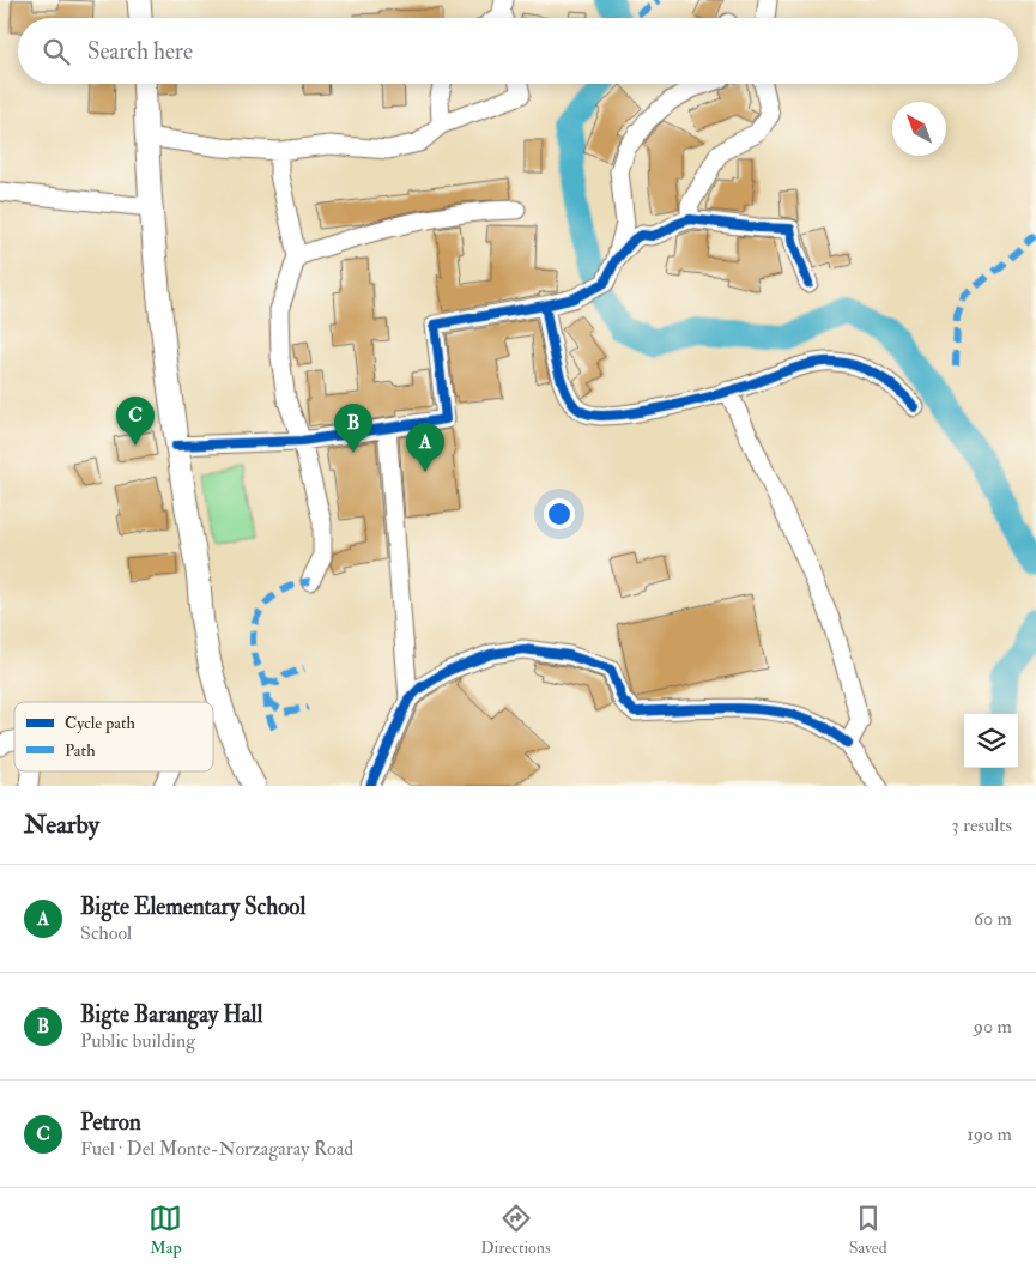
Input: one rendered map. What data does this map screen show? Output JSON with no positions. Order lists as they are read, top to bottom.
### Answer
{
  "legend": ["Cycle path", "Path"],
  "north": "top left",
  "page": {
    "search": "Search here",
    "pins": ["C", "B", "A"],
    "heading": ["Nearby", "3 results"],
    "list": [
      {
        "mark": "A",
        "name": "Bigte Elementary School",
        "note": "School",
        "value": "60 m"
      },
      {
        "mark": "B",
        "name": "Bigte Barangay Hall",
        "note": "Public building",
        "value": "90 m"
      },
      {
        "mark": "C",
        "name": "Petron",
        "note": "Fuel · Del Monte-Norzagaray Road",
        "value": "190 m"
      }
    ],
    "nav": ["Map", "Directions", "Saved"]
  }
}
